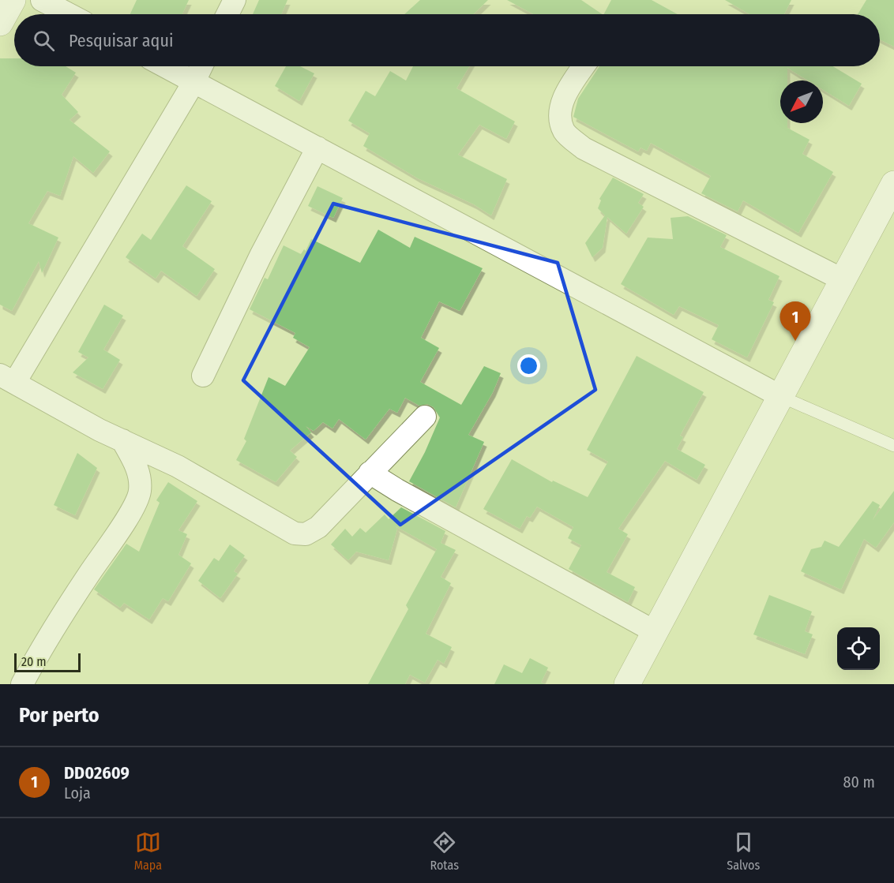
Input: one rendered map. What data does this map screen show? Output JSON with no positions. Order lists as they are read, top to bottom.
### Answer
{
  "scale_bar": "20 m",
  "north": "bottom left",
  "page": {
    "search": "Pesquisar aqui",
    "pins": "1",
    "scale": "20 m",
    "heading": "Por perto",
    "list": [
      {
        "mark": "1",
        "name": "DD02609",
        "note": "Loja",
        "value": "80 m"
      }
    ],
    "nav": ["Mapa", "Rotas", "Salvos"]
  }
}
